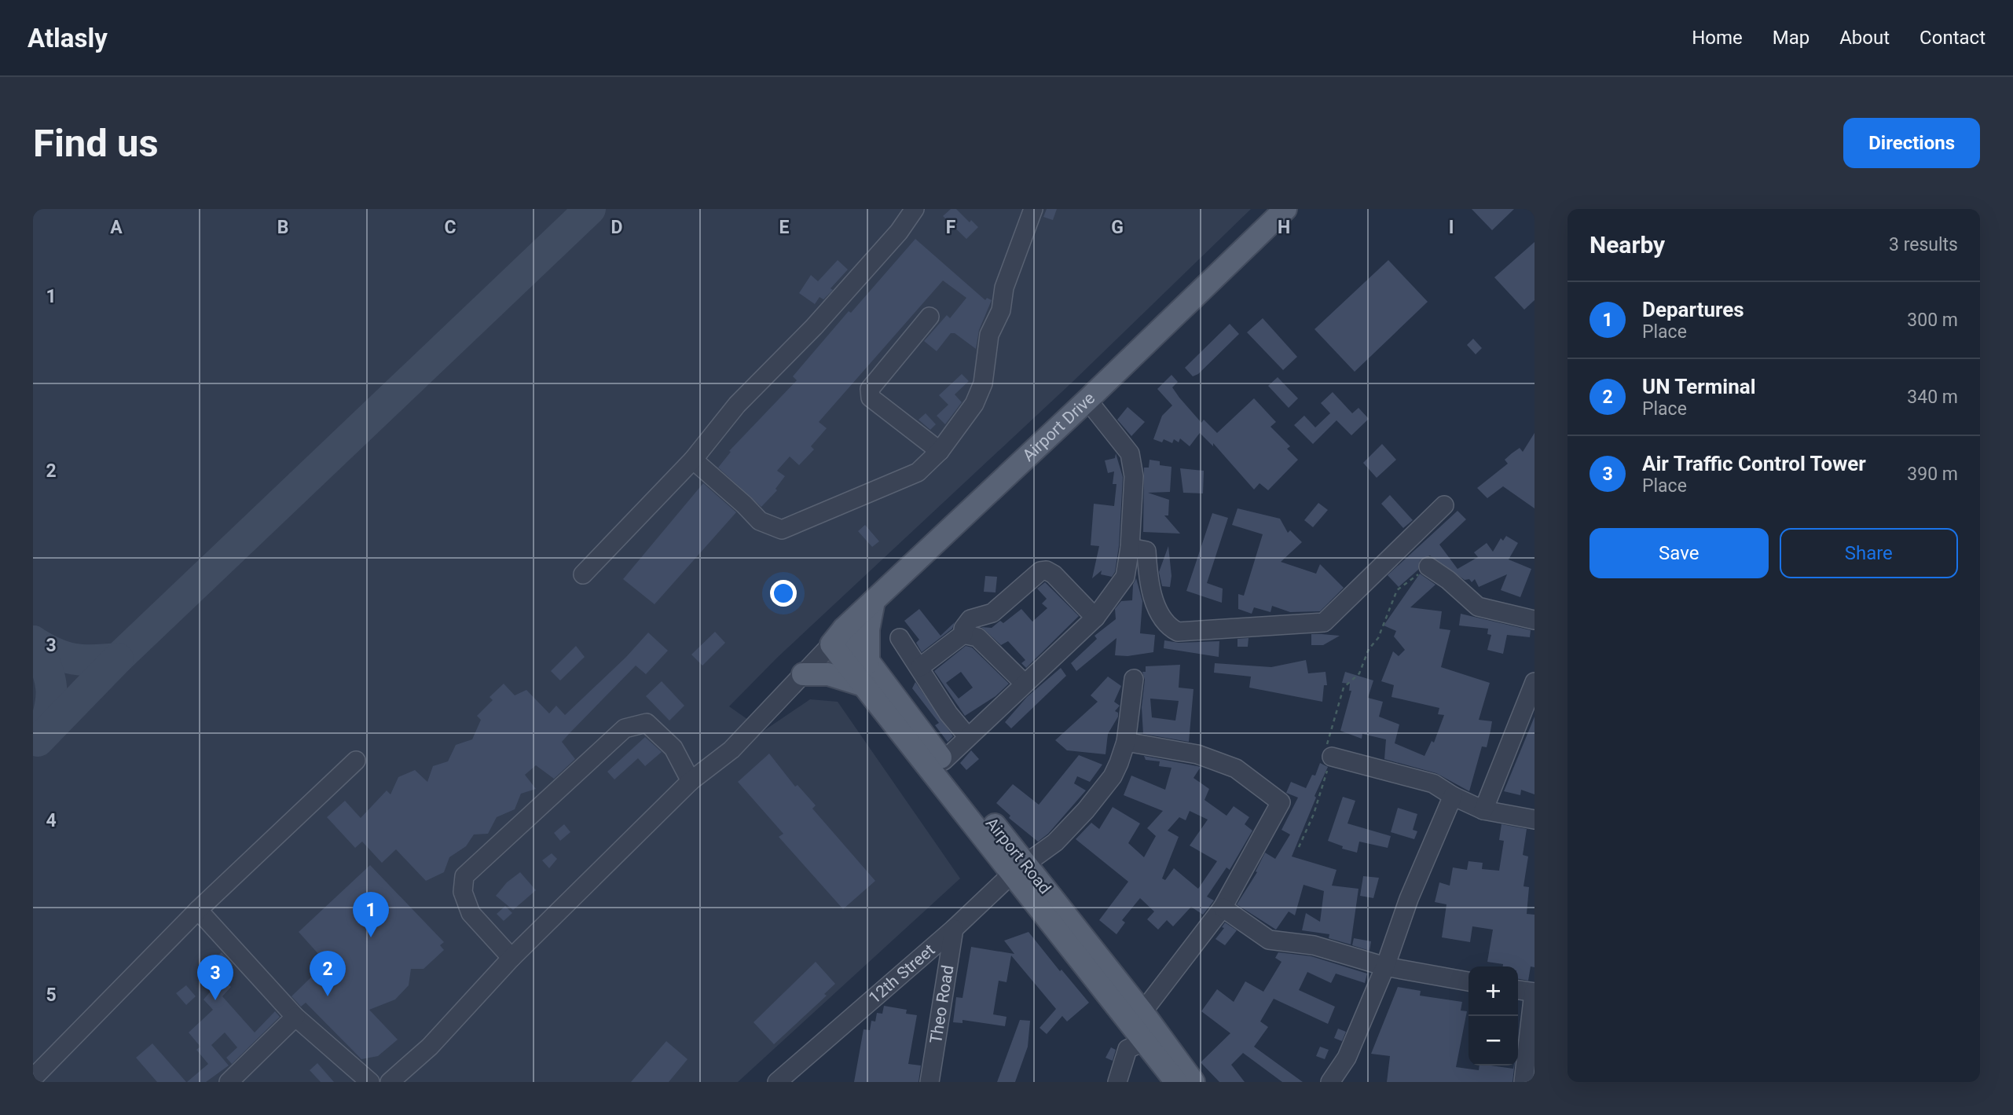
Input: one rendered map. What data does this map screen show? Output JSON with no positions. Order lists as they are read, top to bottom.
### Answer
{
  "streets": {
    "main road": ["Airport Drive", "Airport Road"],
    "street": ["12th Street", "Theo Road"]
  },
  "crossings": [
    ["Airport Drive", "Airport Road"],
    ["Airport Road", "12th Street"],
    ["12th Street", "Theo Road"]
  ],
  "page": {
    "header": "Atlasly",
    "nav": [
      "Home",
      "Map",
      "About",
      "Contact"
    ],
    "buttons": [
      "Directions",
      ["Save", "Share"]
    ],
    "title": "Find us",
    "heading": ["Nearby", "3 results"],
    "list": [
      {
        "mark": "1",
        "name": "Departures",
        "note": "Place",
        "value": "300 m"
      },
      {
        "mark": "2",
        "name": "UN Terminal",
        "note": "Place",
        "value": "340 m"
      },
      {
        "mark": "3",
        "name": "Air Traffic Control Tower",
        "note": "Place",
        "value": "390 m"
      }
    ],
    "pins": ["1", "2", "3"],
    "map_buttons": ["+", "−"]
  },
  "grid": {
    "columns": [
      "A",
      "B",
      "C",
      "D",
      "E",
      "F",
      "G",
      "H",
      "I"
    ],
    "rows": [
      "1",
      "2",
      "3",
      "4",
      "5"
    ]
  }
}
